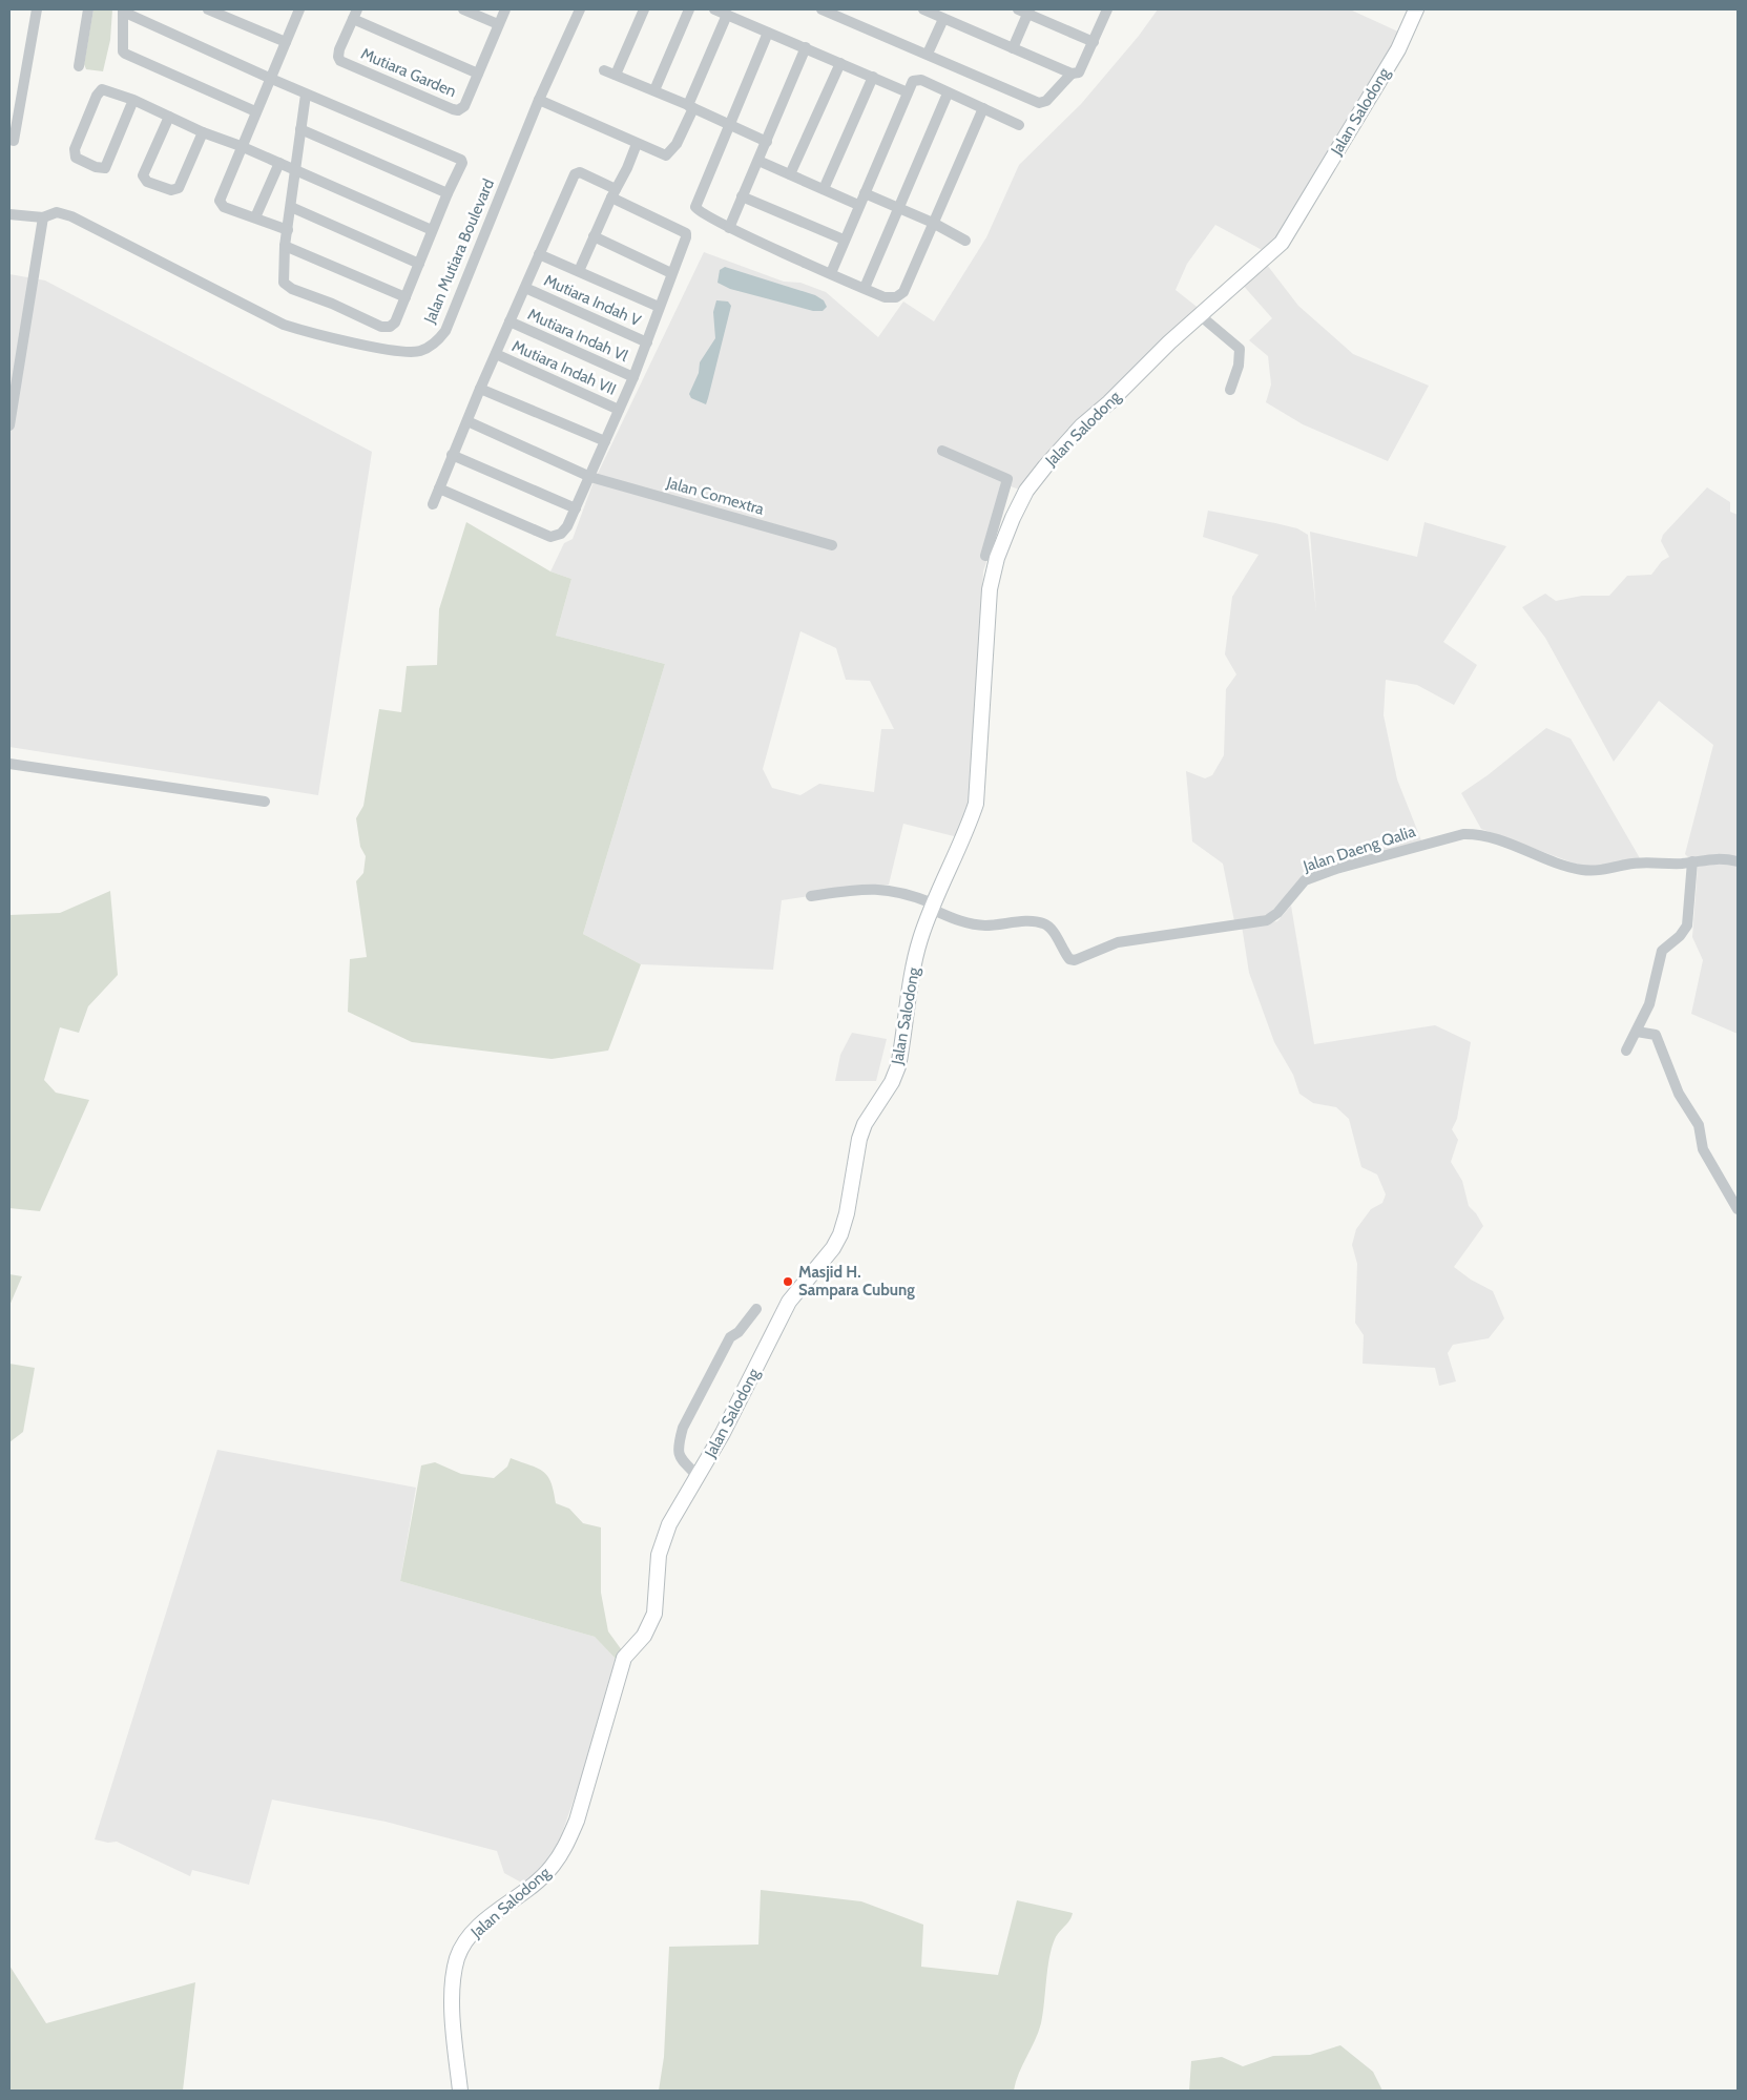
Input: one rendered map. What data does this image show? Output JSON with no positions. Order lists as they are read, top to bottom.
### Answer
{
  "streets": {
    "street": [
      "Mutiara Garden",
      "Jalan Salodong",
      "Jalan Mutiara Boulevard",
      "Mutiara Indah V",
      "Mutiara Indah Vl",
      "Mutiara Indah VII",
      "Jalan Comextra",
      "Jalan Daeng Qalia"
    ]
  },
  "crossings": [
    ["Jalan Salodong", "Jalan Daeng Qalia"]
  ],
  "places": ["Masjid H. Sampara Cubung"]
}
